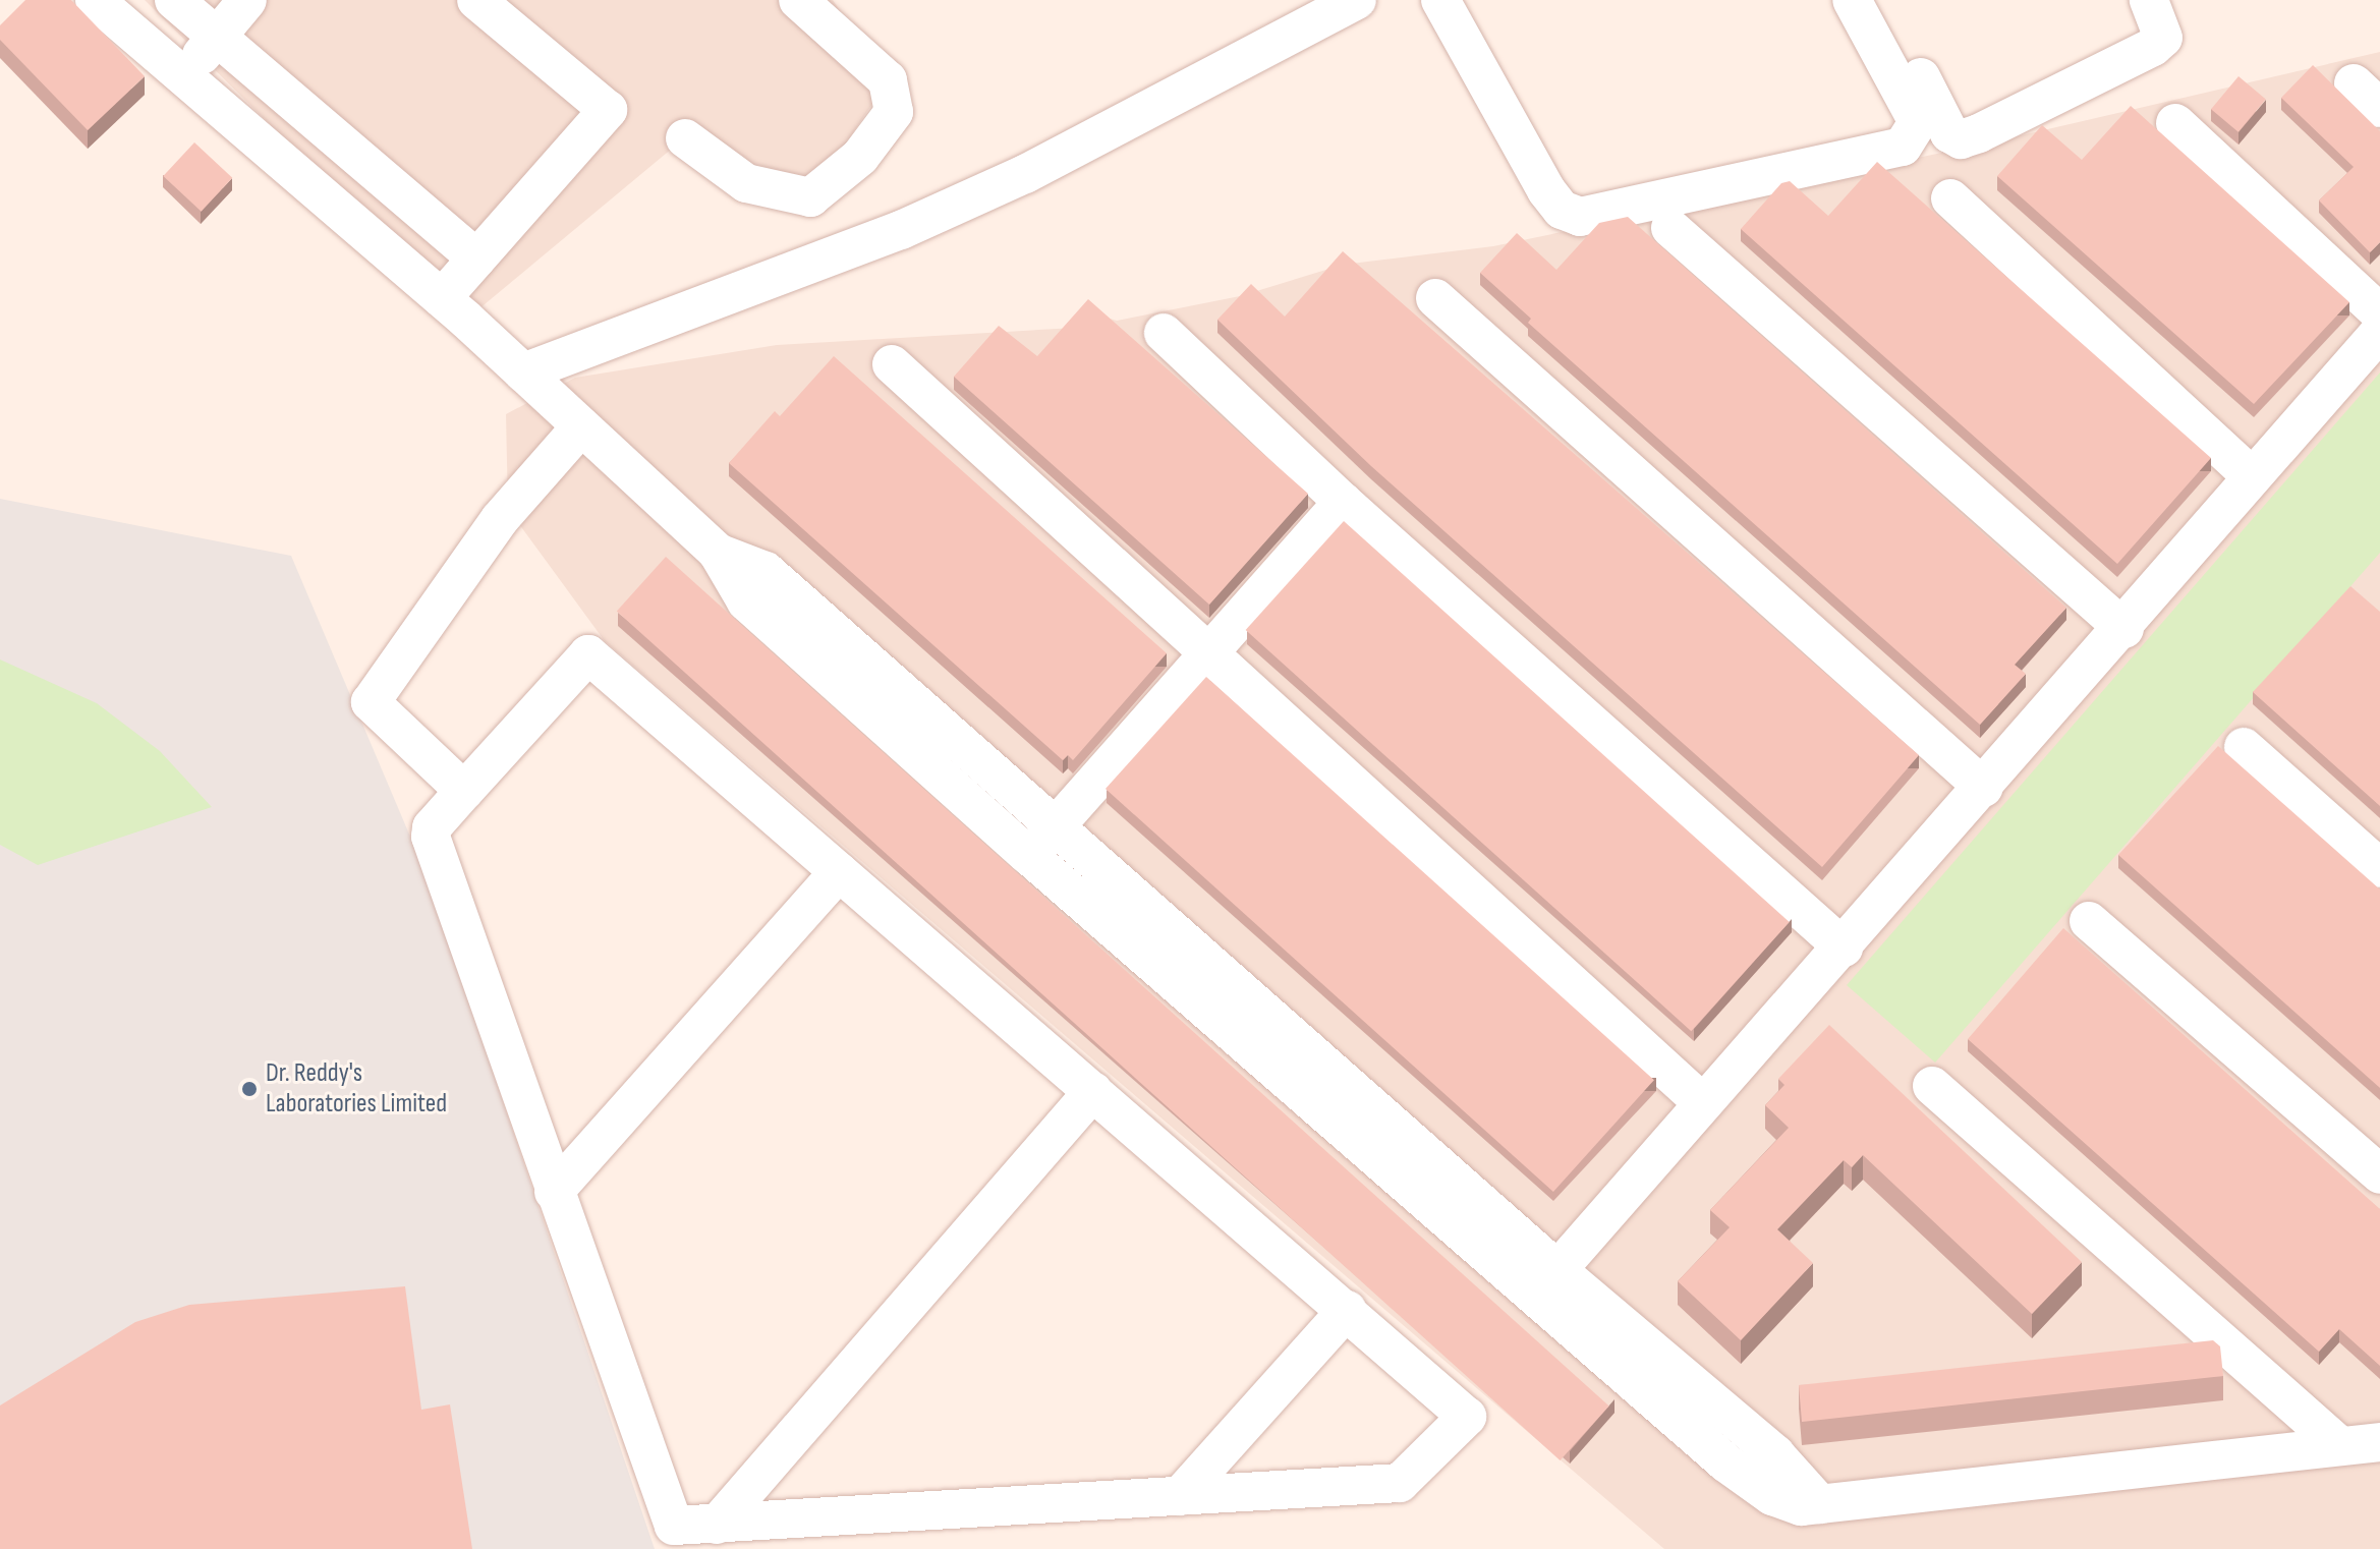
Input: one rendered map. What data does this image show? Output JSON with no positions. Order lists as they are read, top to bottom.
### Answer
{
  "places": ["Dr. Reddy's Laboratories Limited"]
}
